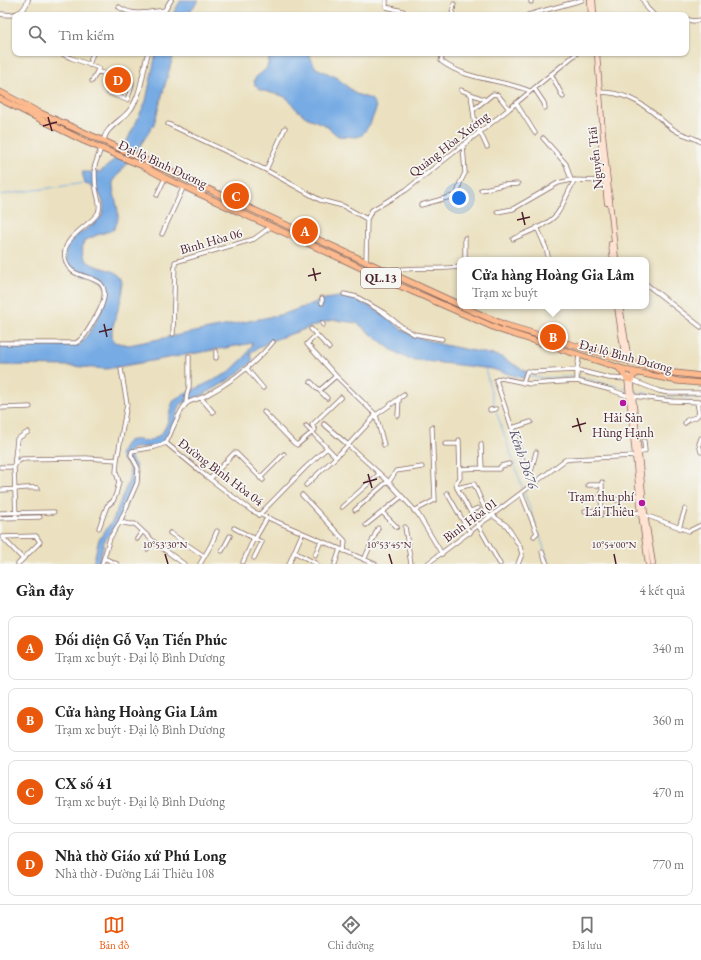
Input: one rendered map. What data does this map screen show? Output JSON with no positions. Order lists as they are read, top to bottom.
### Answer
{
  "streets": {
    "highway": ["Đại lộ Bình Dương", "QL.13"],
    "main road": ["Nguyễn Trãi"],
    "street": [
      "Quảng Hòa Xương",
      "Bình Hòa 06",
      "Đường Bình Hòa 04",
      "Bình Hòa 01"
    ]
  },
  "crossings": [
    ["Đại lộ Bình Dương", "Bình Hòa 06"]
  ],
  "water": ["Kênh D676"],
  "places": ["Hải Sản Hùng Hạnh", "Trạm thu phí Lái Thiêu"],
  "page": {
    "search": "Tìm kiếm",
    "pins": [
      "D",
      "C",
      "A",
      "B"
    ],
    "popup": ["Cửa hàng Hoàng Gia Lâm", "Trạm xe buýt"],
    "heading": ["Gần đây", "4 kết quả"],
    "list": [
      {
        "mark": "A",
        "name": "Đối diện Gỗ Vạn Tiến Phúc",
        "note": "Trạm xe buýt · Đại lộ Bình Dương",
        "value": "340 m"
      },
      {
        "mark": "B",
        "name": "Cửa hàng Hoàng Gia Lâm",
        "note": "Trạm xe buýt · Đại lộ Bình Dương",
        "value": "360 m"
      },
      {
        "mark": "C",
        "name": "CX số 41",
        "note": "Trạm xe buýt · Đại lộ Bình Dương",
        "value": "470 m"
      },
      {
        "mark": "D",
        "name": "Nhà thờ Giáo xứ Phú Long",
        "note": "Nhà thờ · Đường Lái Thiêu 108",
        "value": "770 m"
      }
    ],
    "nav": ["Bản đồ", "Chỉ đường", "Đã lưu"]
  },
  "coordinates": ["10°53'30\"N", "10°53'45\"N", "10°54'00\"N"]
}
